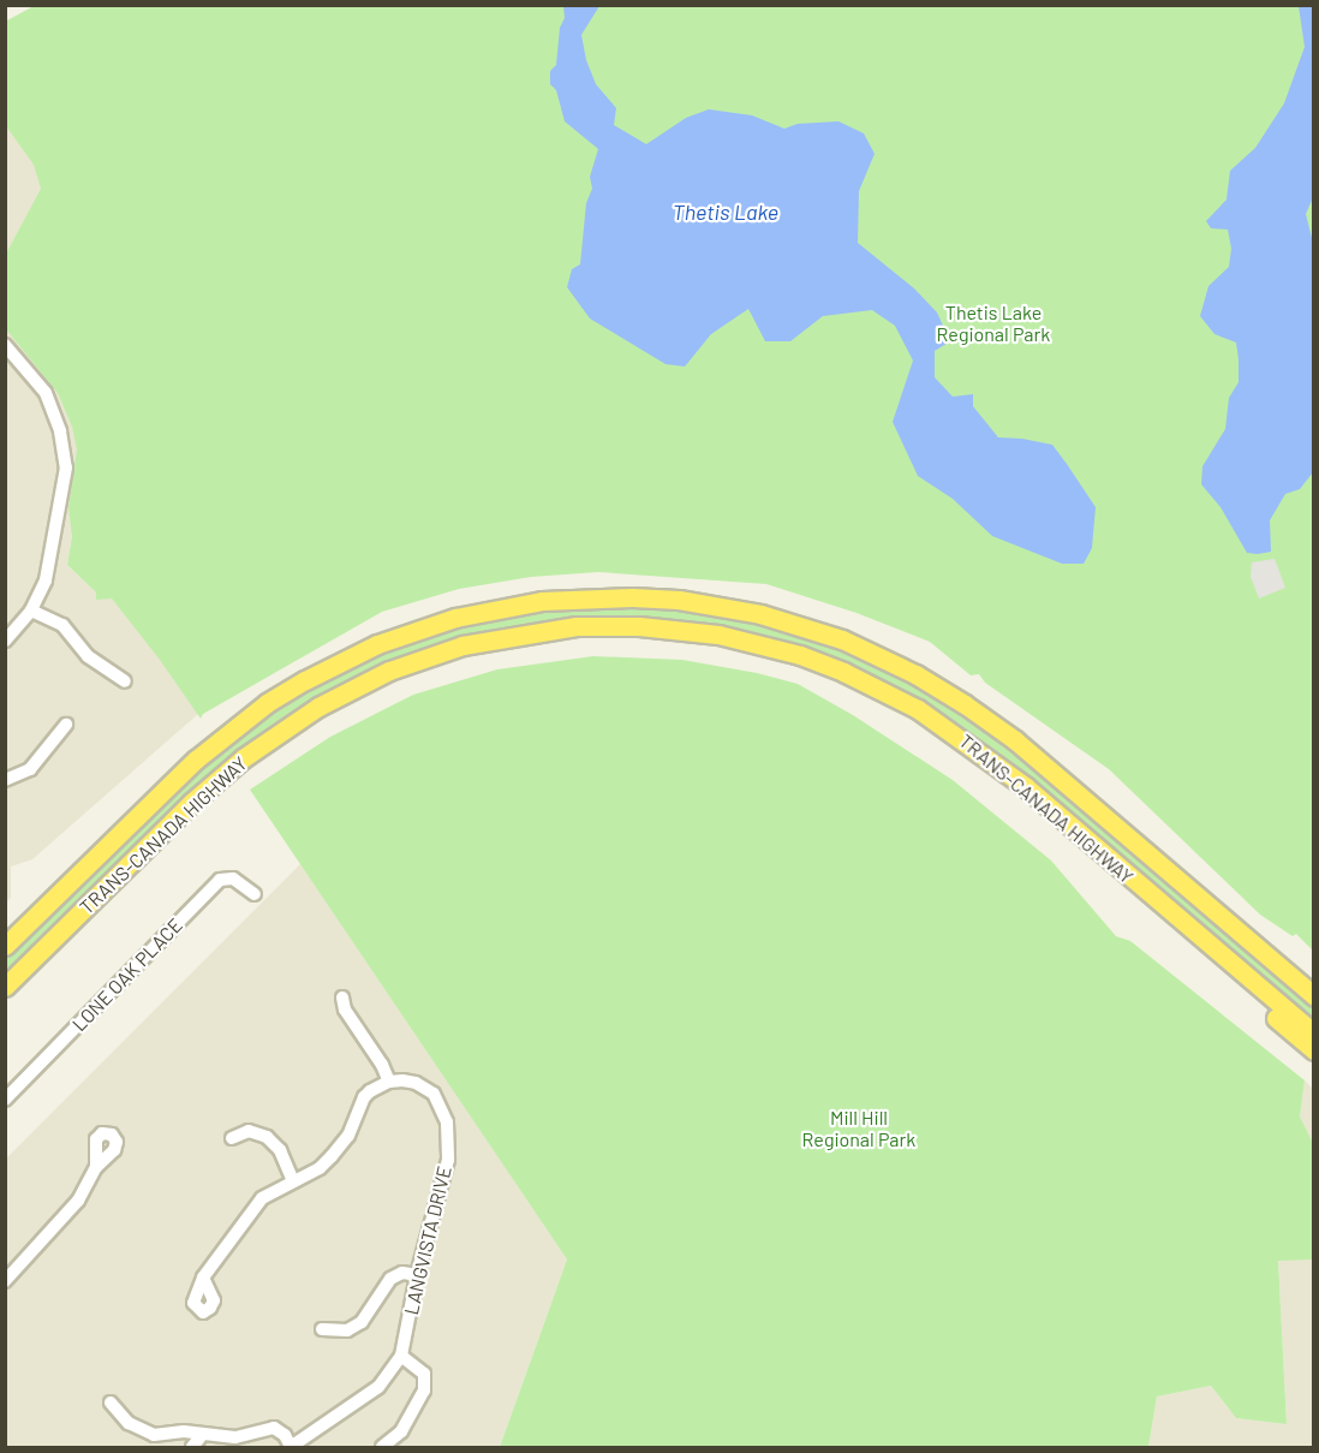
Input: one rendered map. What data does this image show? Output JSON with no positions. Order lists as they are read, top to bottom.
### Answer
{
  "streets": {
    "highway": ["TRANS-CANADA HIGHWAY"],
    "street": ["LONE OAK PLACE", "LANGVISTA DRIVE"]
  },
  "water": ["Thetis Lake"],
  "parks": ["Thetis Lake Regional Park", "Mill Hill Regional Park"]
}
